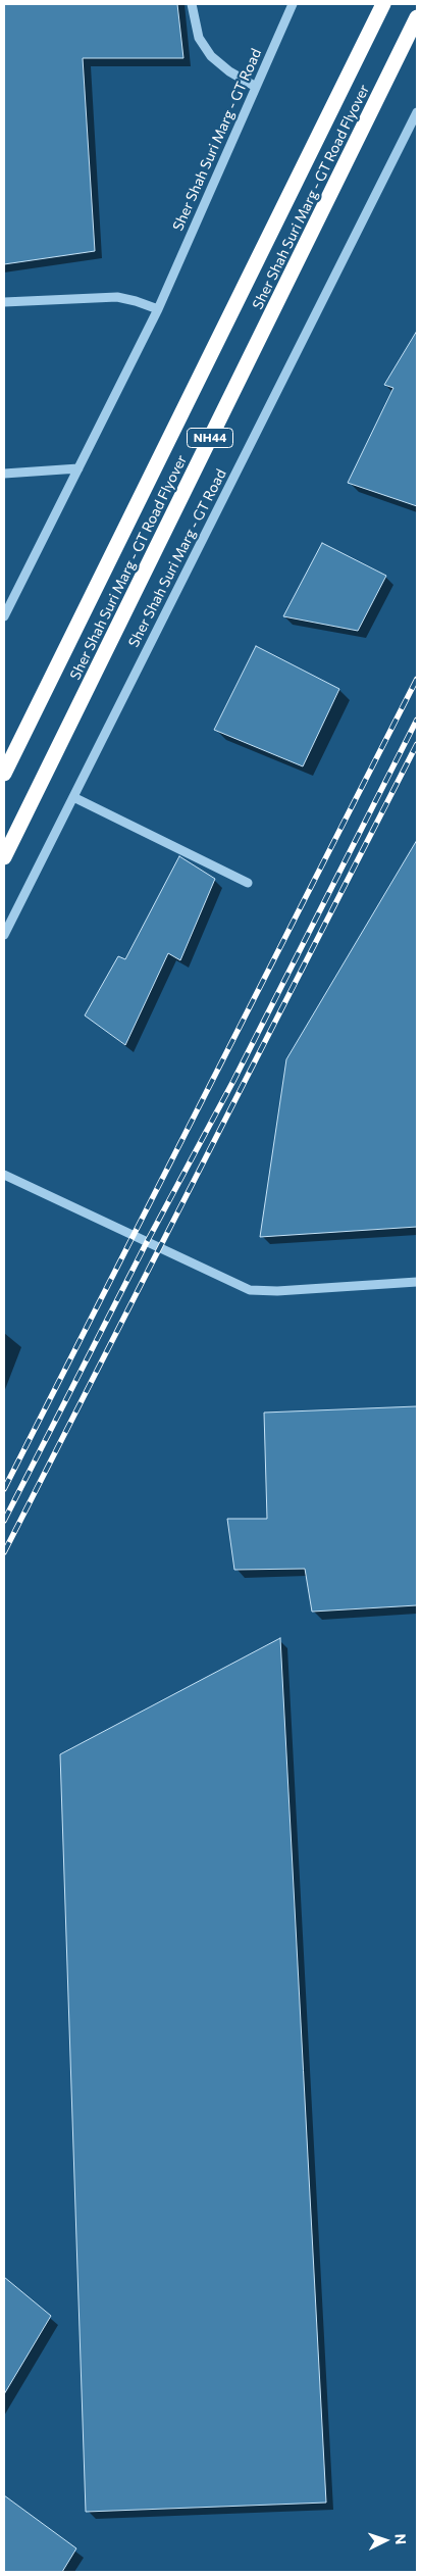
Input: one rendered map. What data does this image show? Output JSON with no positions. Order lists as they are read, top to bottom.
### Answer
{
  "streets": {
    "highway": ["Sher Shah Suri Marg - GT Road Flyover", "NH44"],
    "street": ["Sher Shah Suri Marg - GT Road"]
  },
  "north": "right"
}
